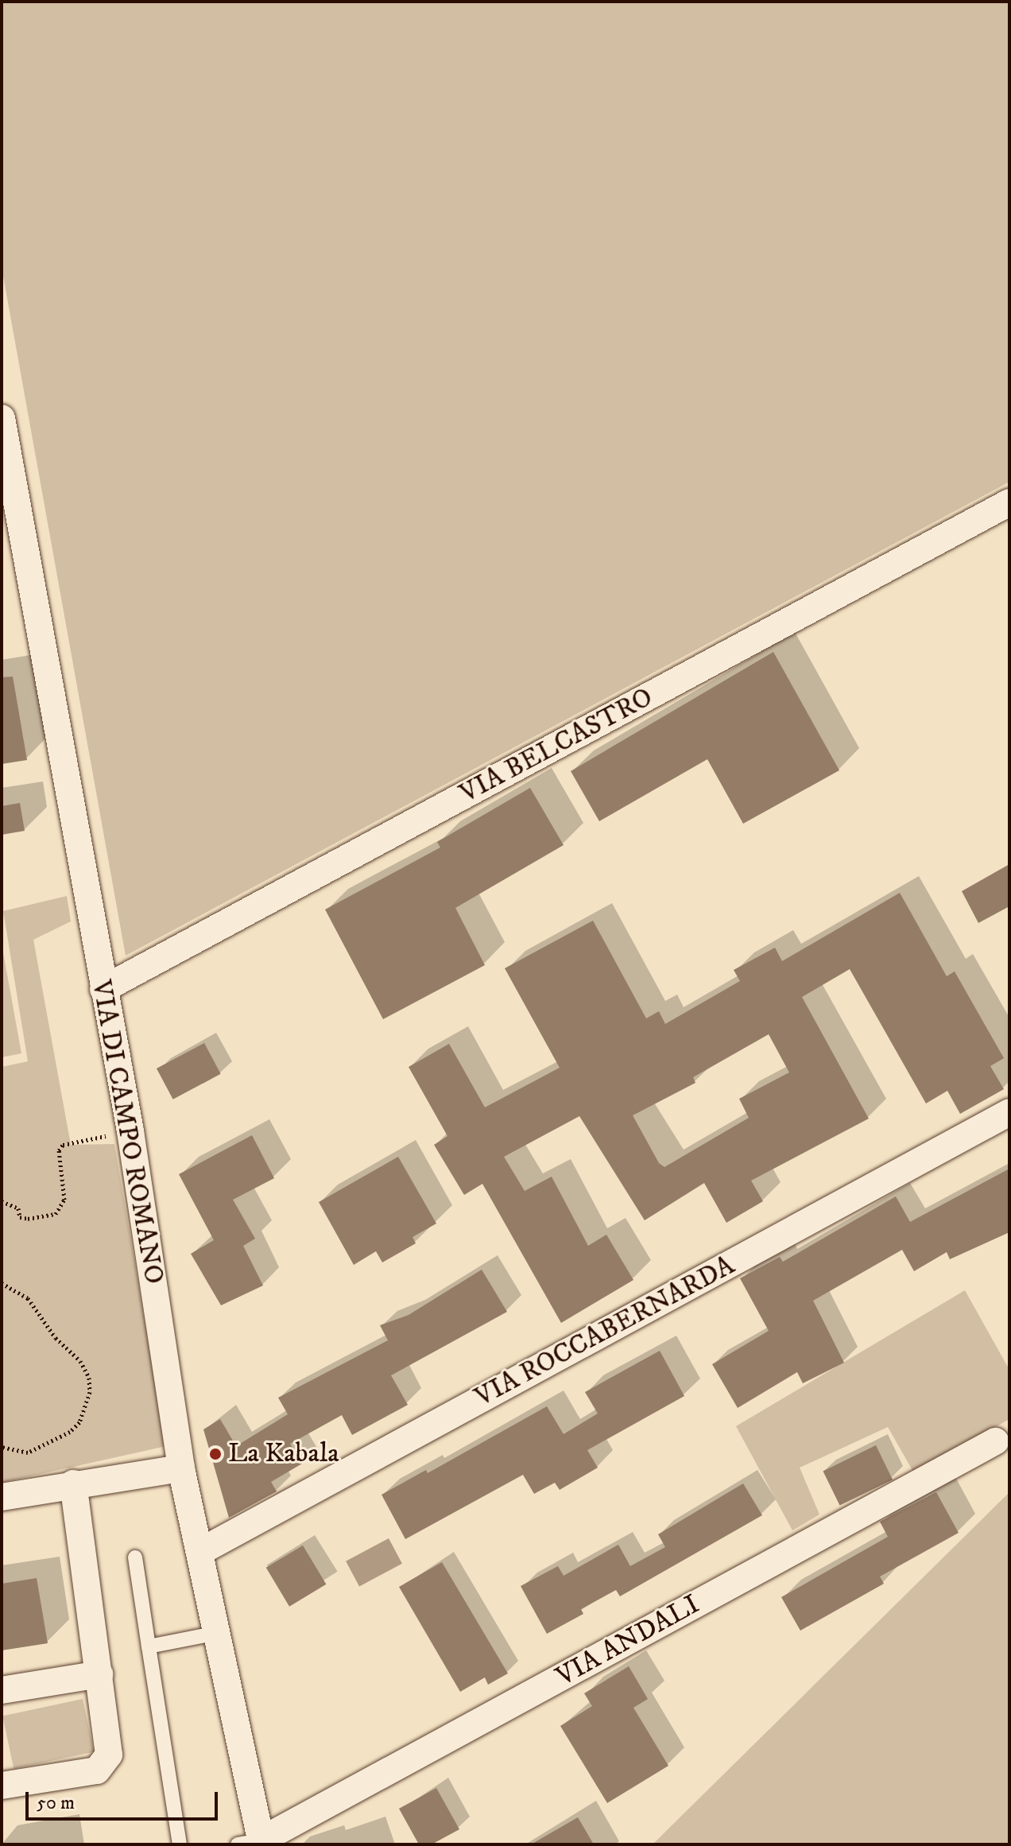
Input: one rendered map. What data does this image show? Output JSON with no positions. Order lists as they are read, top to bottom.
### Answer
{
  "streets": {
    "street": [
      "VIA BELCASTRO",
      "VIA DI CAMPO ROMANO",
      "VIA ROCCABERNARDA",
      "VIA ANDALI"
    ]
  },
  "crossings": [
    ["VIA BELCASTRO", "VIA DI CAMPO ROMANO"],
    ["VIA DI CAMPO ROMANO", "VIA ROCCABERNARDA"],
    ["VIA DI CAMPO ROMANO", "VIA ANDALI"]
  ],
  "places": ["La Kabala"],
  "scale_bar": "50 m"
}
